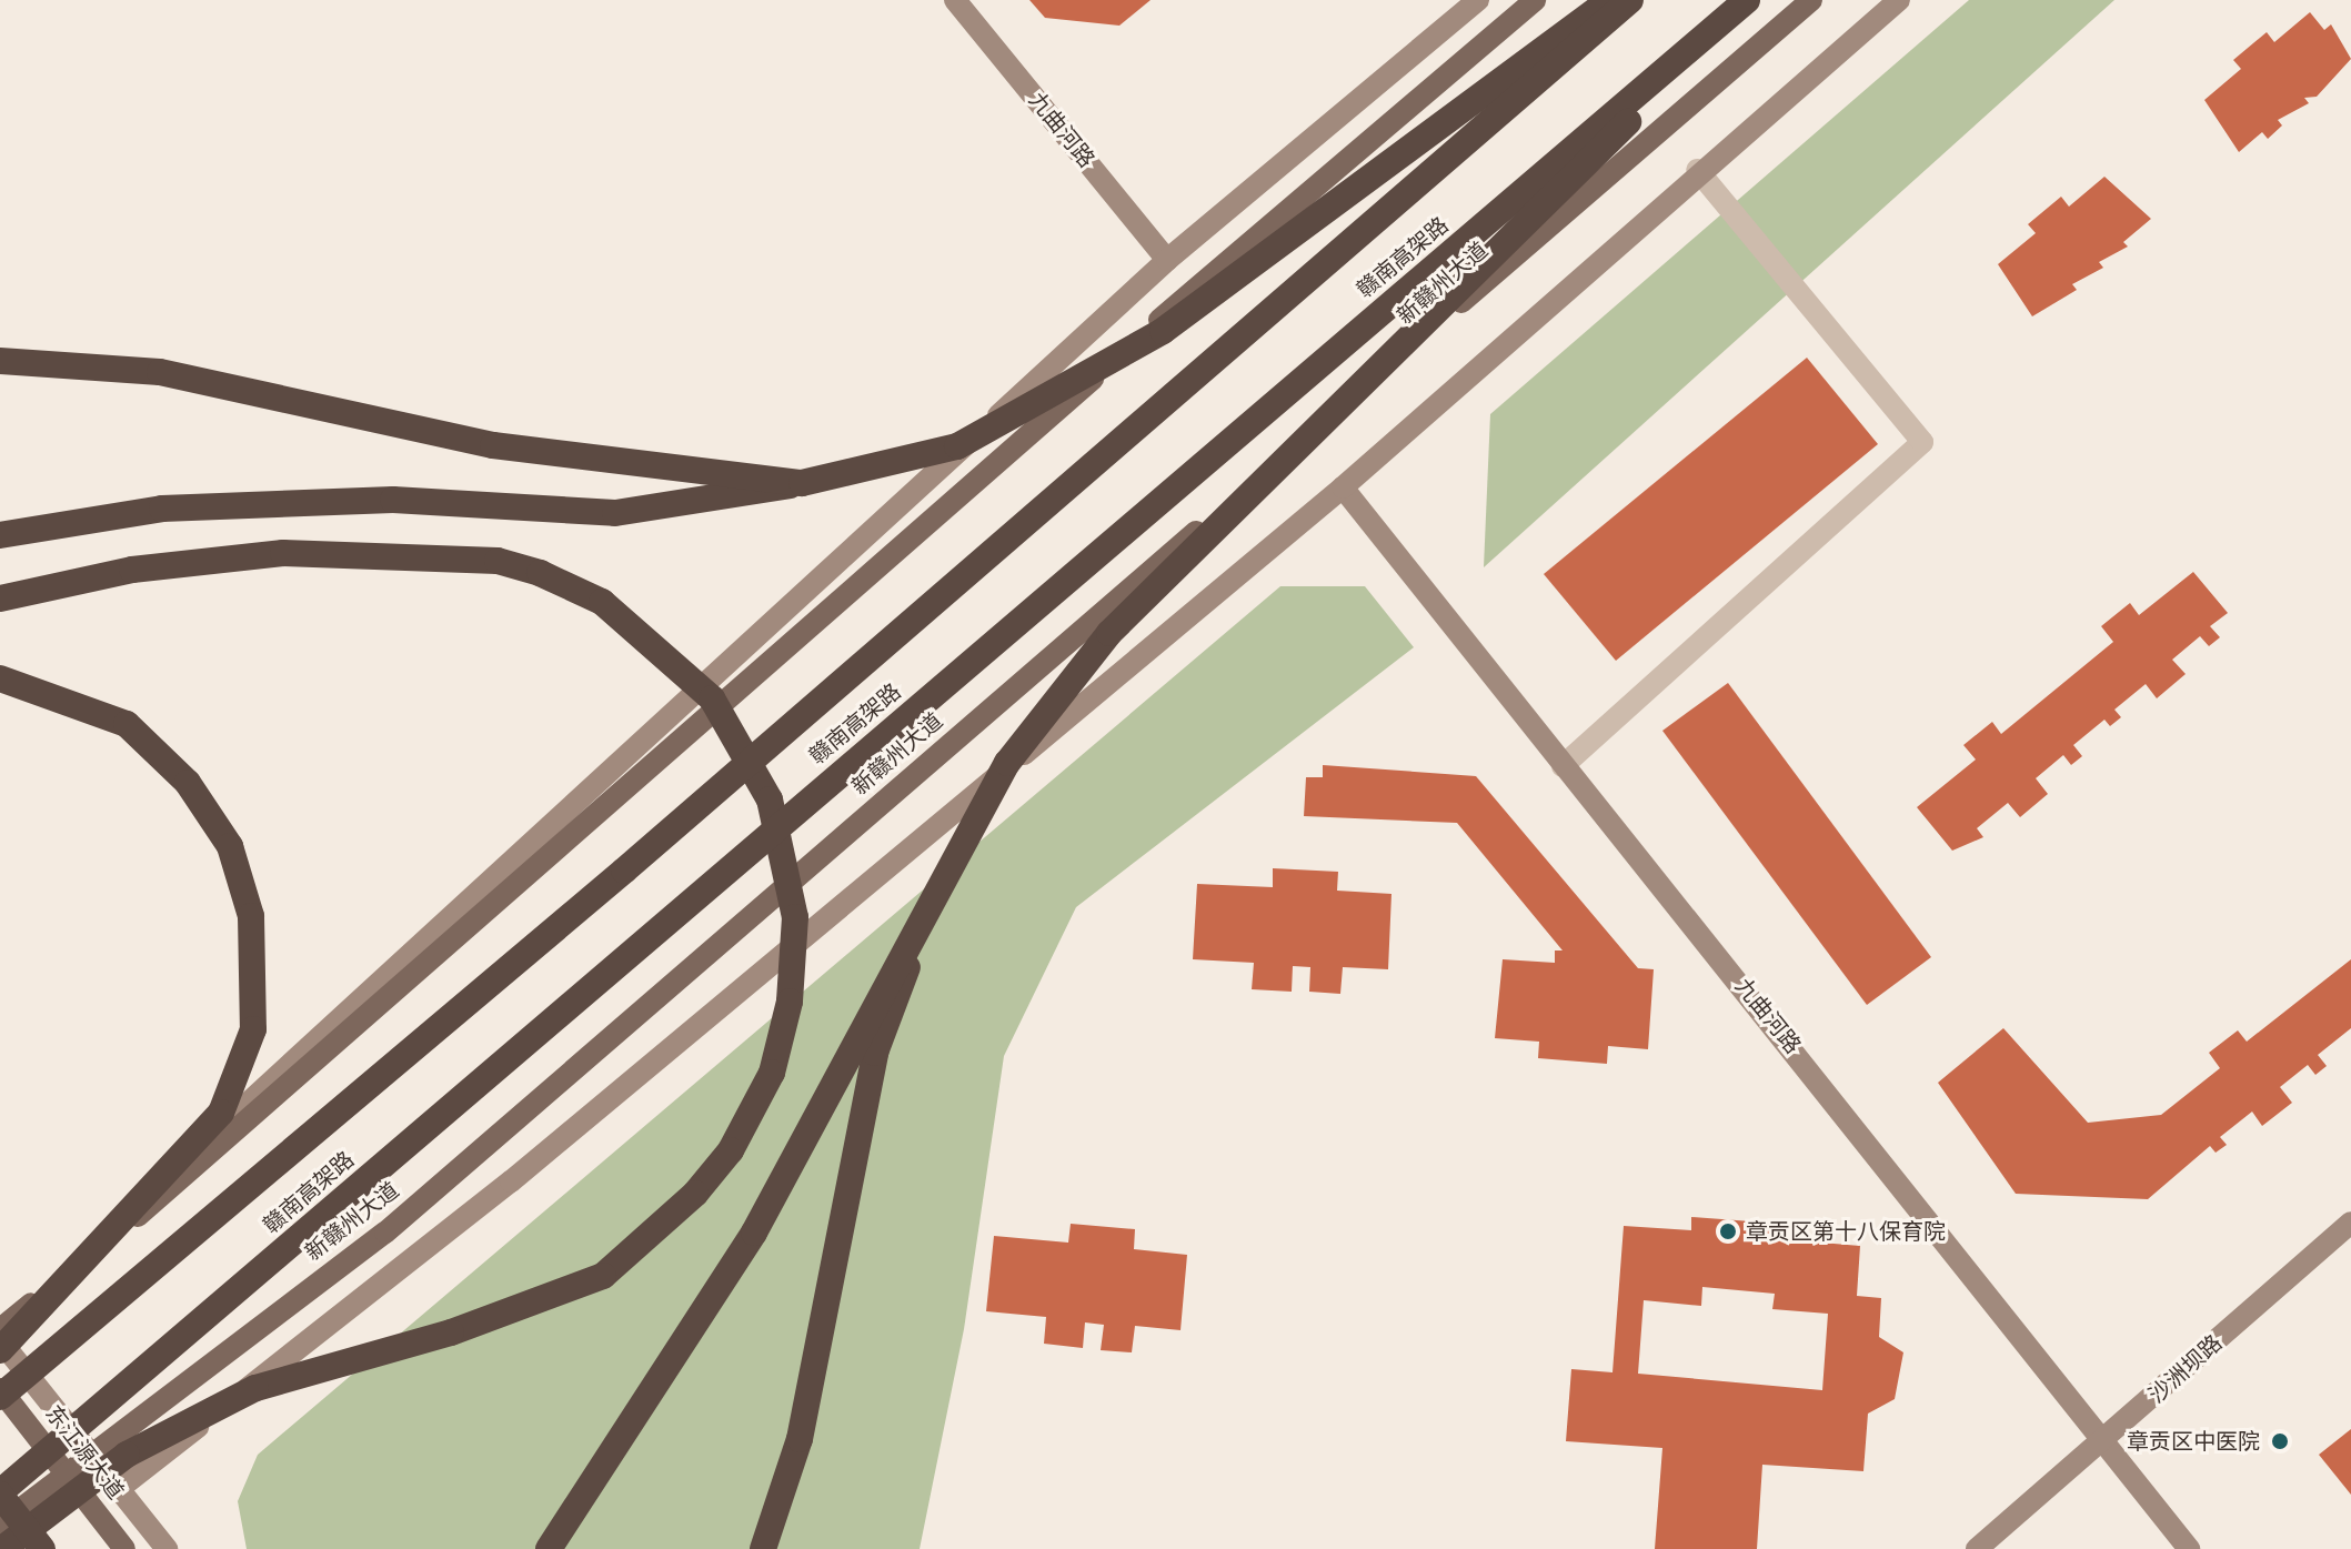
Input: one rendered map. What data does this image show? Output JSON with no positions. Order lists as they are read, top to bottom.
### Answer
{
  "streets": {
    "highway": ["赣南高架路"],
    "main road": ["新赣州大道", "东江源大道"],
    "street": ["九曲河路", "沙洲坝路"]
  },
  "crossings": [
    ["九曲河路", "沙洲坝路"],
    ["新赣州大道", "东江源大道"]
  ],
  "places": ["章贡区第十八保育院", "章贡区中医院"]
}
